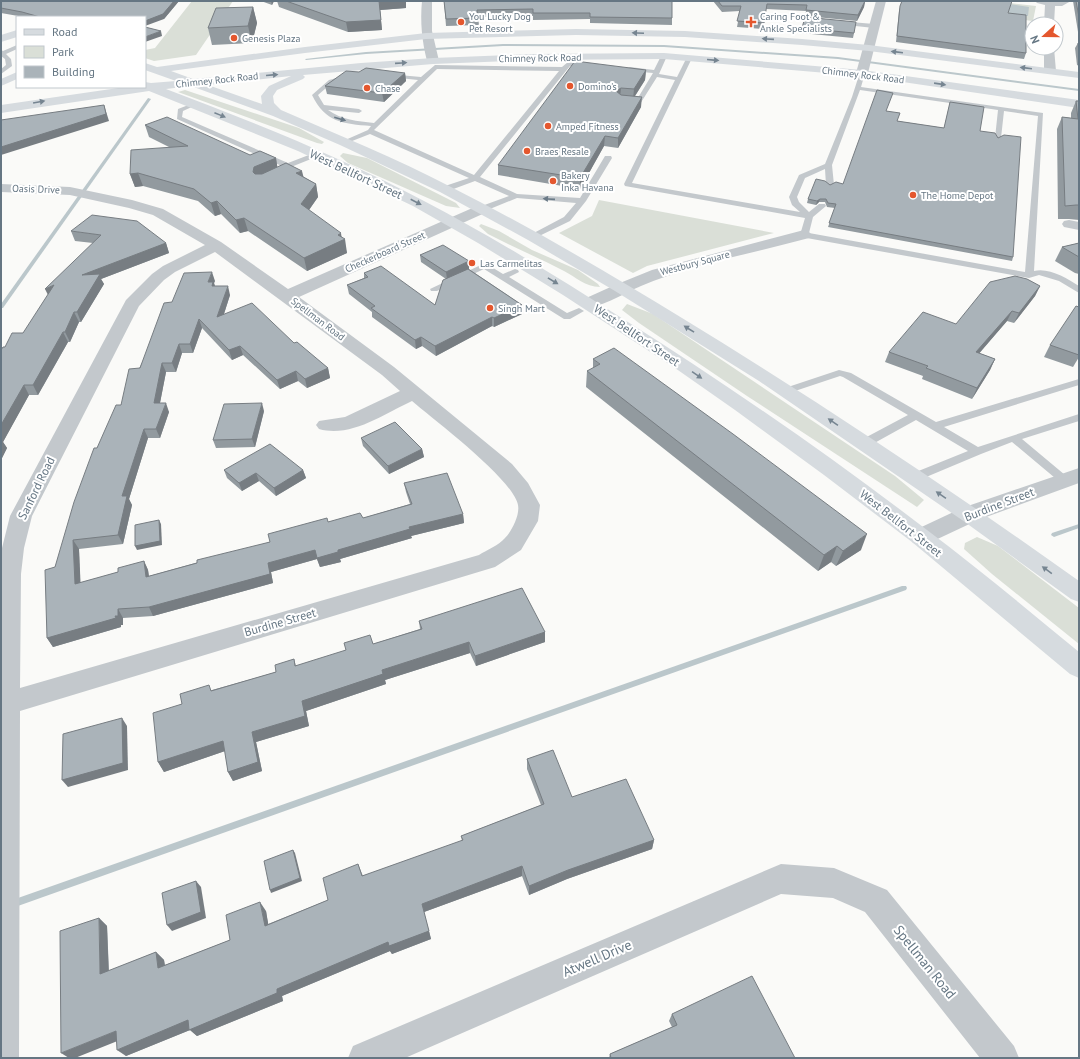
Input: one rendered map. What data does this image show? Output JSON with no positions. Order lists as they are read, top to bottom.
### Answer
{
  "streets": {
    "main road": ["Chimney Rock Road", "West Bellfort Street"],
    "street": [
      "Oasis Drive",
      "Checkerboard Street",
      "Westbury Square",
      "Spellman Road",
      "Sanford Road",
      "Burdine Street",
      "Atwell Drive"
    ]
  },
  "crossings": [
    ["Chimney Rock Road", "West Bellfort Street"],
    ["West Bellfort Street", "Checkerboard Street"],
    ["West Bellfort Street", "Westbury Square"],
    ["West Bellfort Street", "Burdine Street"],
    ["Oasis Drive", "Spellman Road"],
    ["Checkerboard Street", "Spellman Road"],
    ["Spellman Road", "Sanford Road"],
    ["Spellman Road", "Burdine Street"],
    ["Spellman Road", "Atwell Drive"],
    ["Sanford Road", "Burdine Street"]
  ],
  "places": {
    "other": [
      "You Lucky Dog Pet Resort",
      "Genesis Plaza",
      "Domino's",
      "Chase",
      "Amped Fitness",
      "Braes Resale",
      "Bakery Inka Havana",
      "The Home Depot",
      "Las Carmelitas",
      "Singh Mart"
    ],
    "health": ["Caring Foot & Ankle Specialists"]
  },
  "legend": ["Road", "Park", "Building"],
  "north": "left"
}
